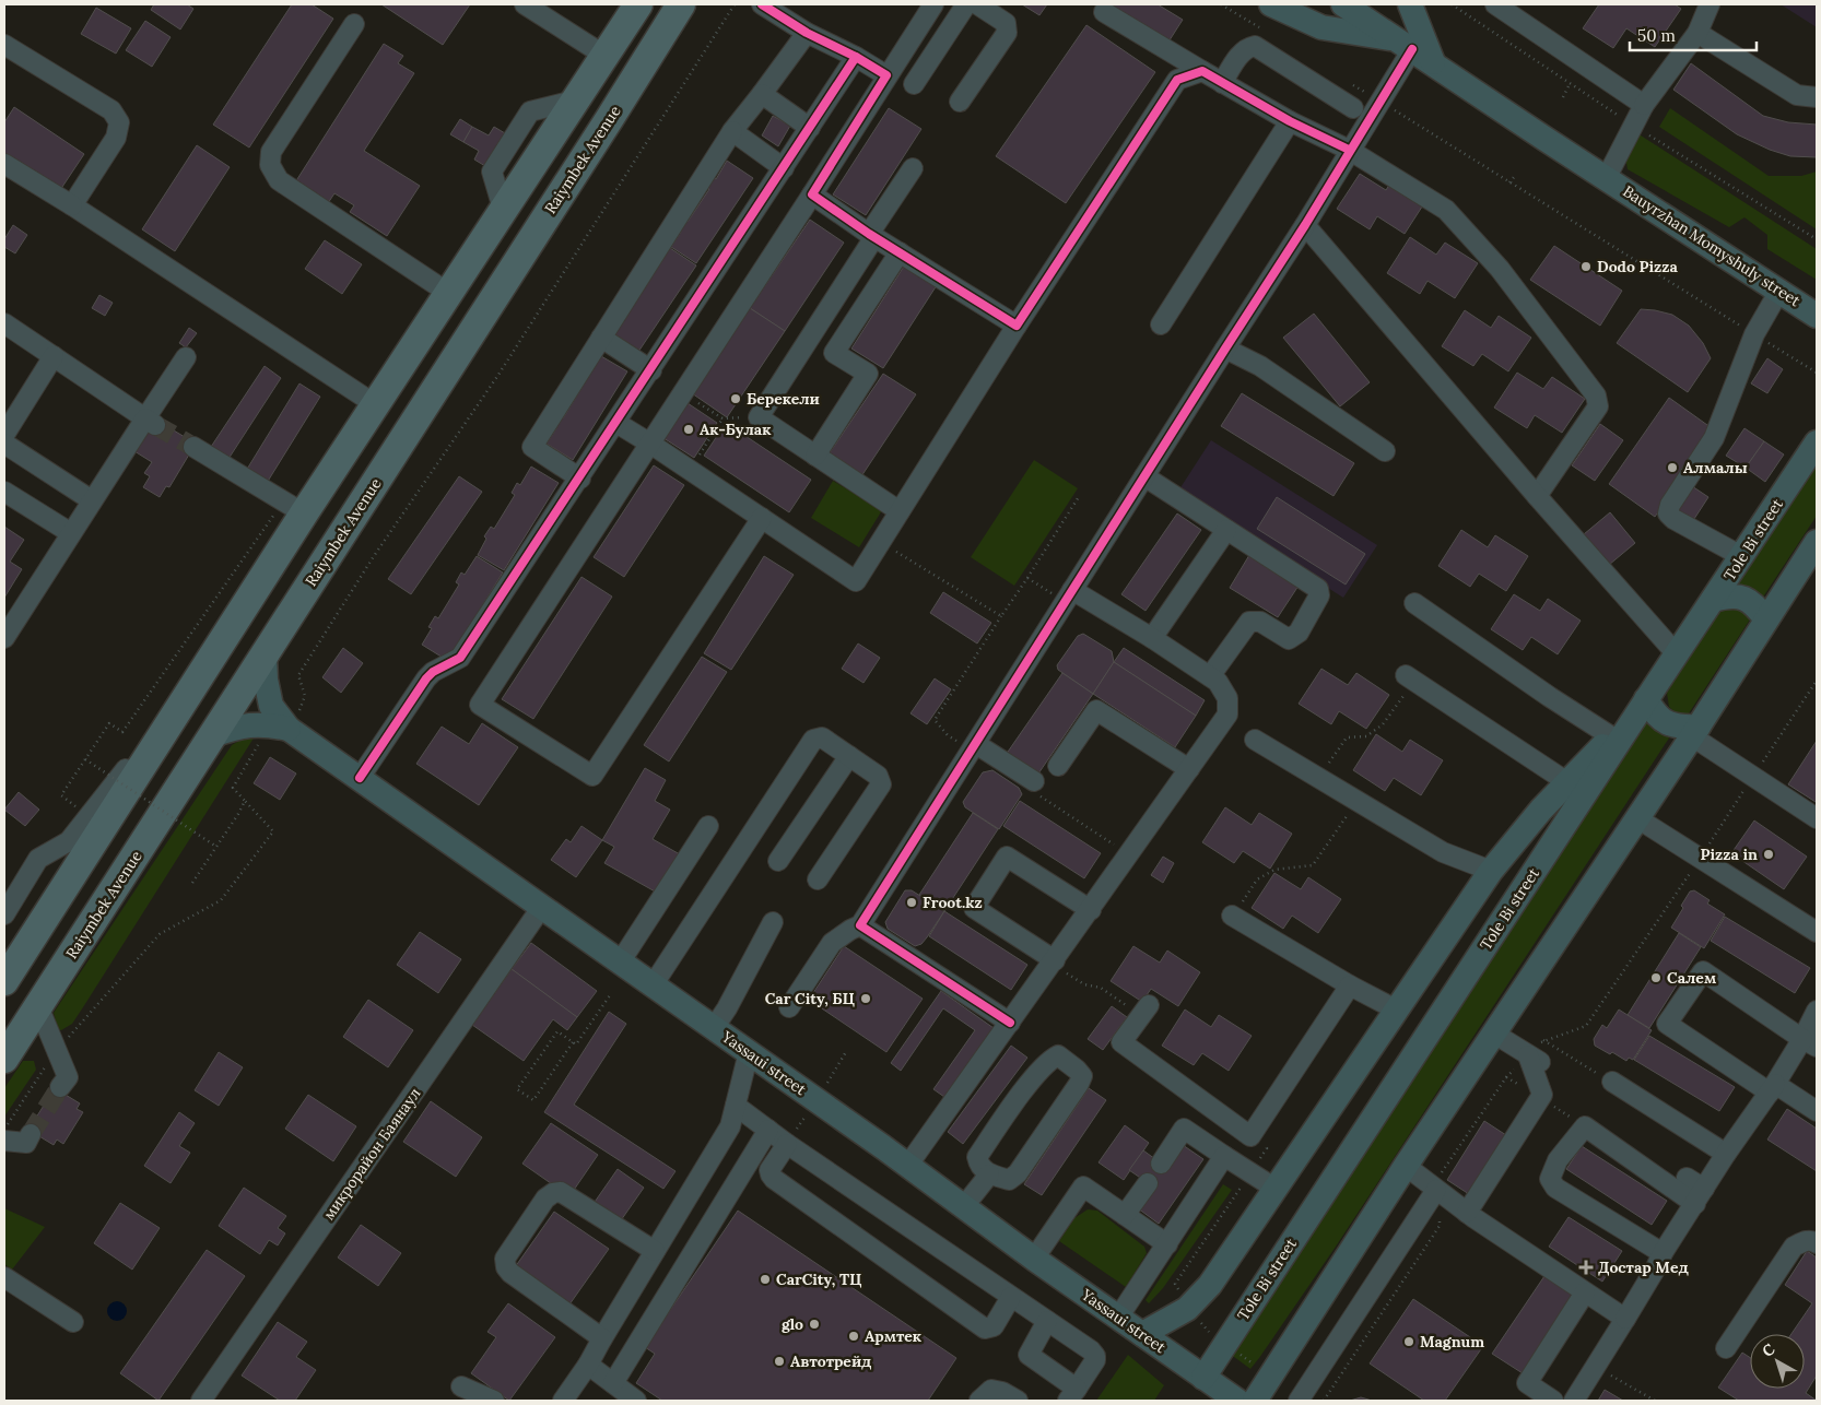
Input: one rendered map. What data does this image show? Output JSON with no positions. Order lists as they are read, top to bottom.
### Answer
{
  "streets": {
    "highway": ["Raiymbek Avenue"],
    "main road": ["Bauyrzhan Momyshuly street", "Tole Bi street", "Yassaui street"],
    "street": ["микрорайон Баянаул"]
  },
  "crossings": [
    ["Tole Bi street", "Yassaui street"],
    ["Yassaui street", "микрорайон Баянаул"]
  ],
  "places": {
    "other": [
      "Dodo Pizza",
      "Берекели",
      "Ак-Булак",
      "Алмалы",
      "Pizza in",
      "Froot.kz",
      "Салем",
      "Car City, БЦ",
      "CarCity, ТЦ",
      "glo",
      "Армтек",
      "Magnum",
      "Автотрейд"
    ],
    "health": ["Достар Мед"]
  },
  "scale_bar": "50 m",
  "north": "top left"
}
